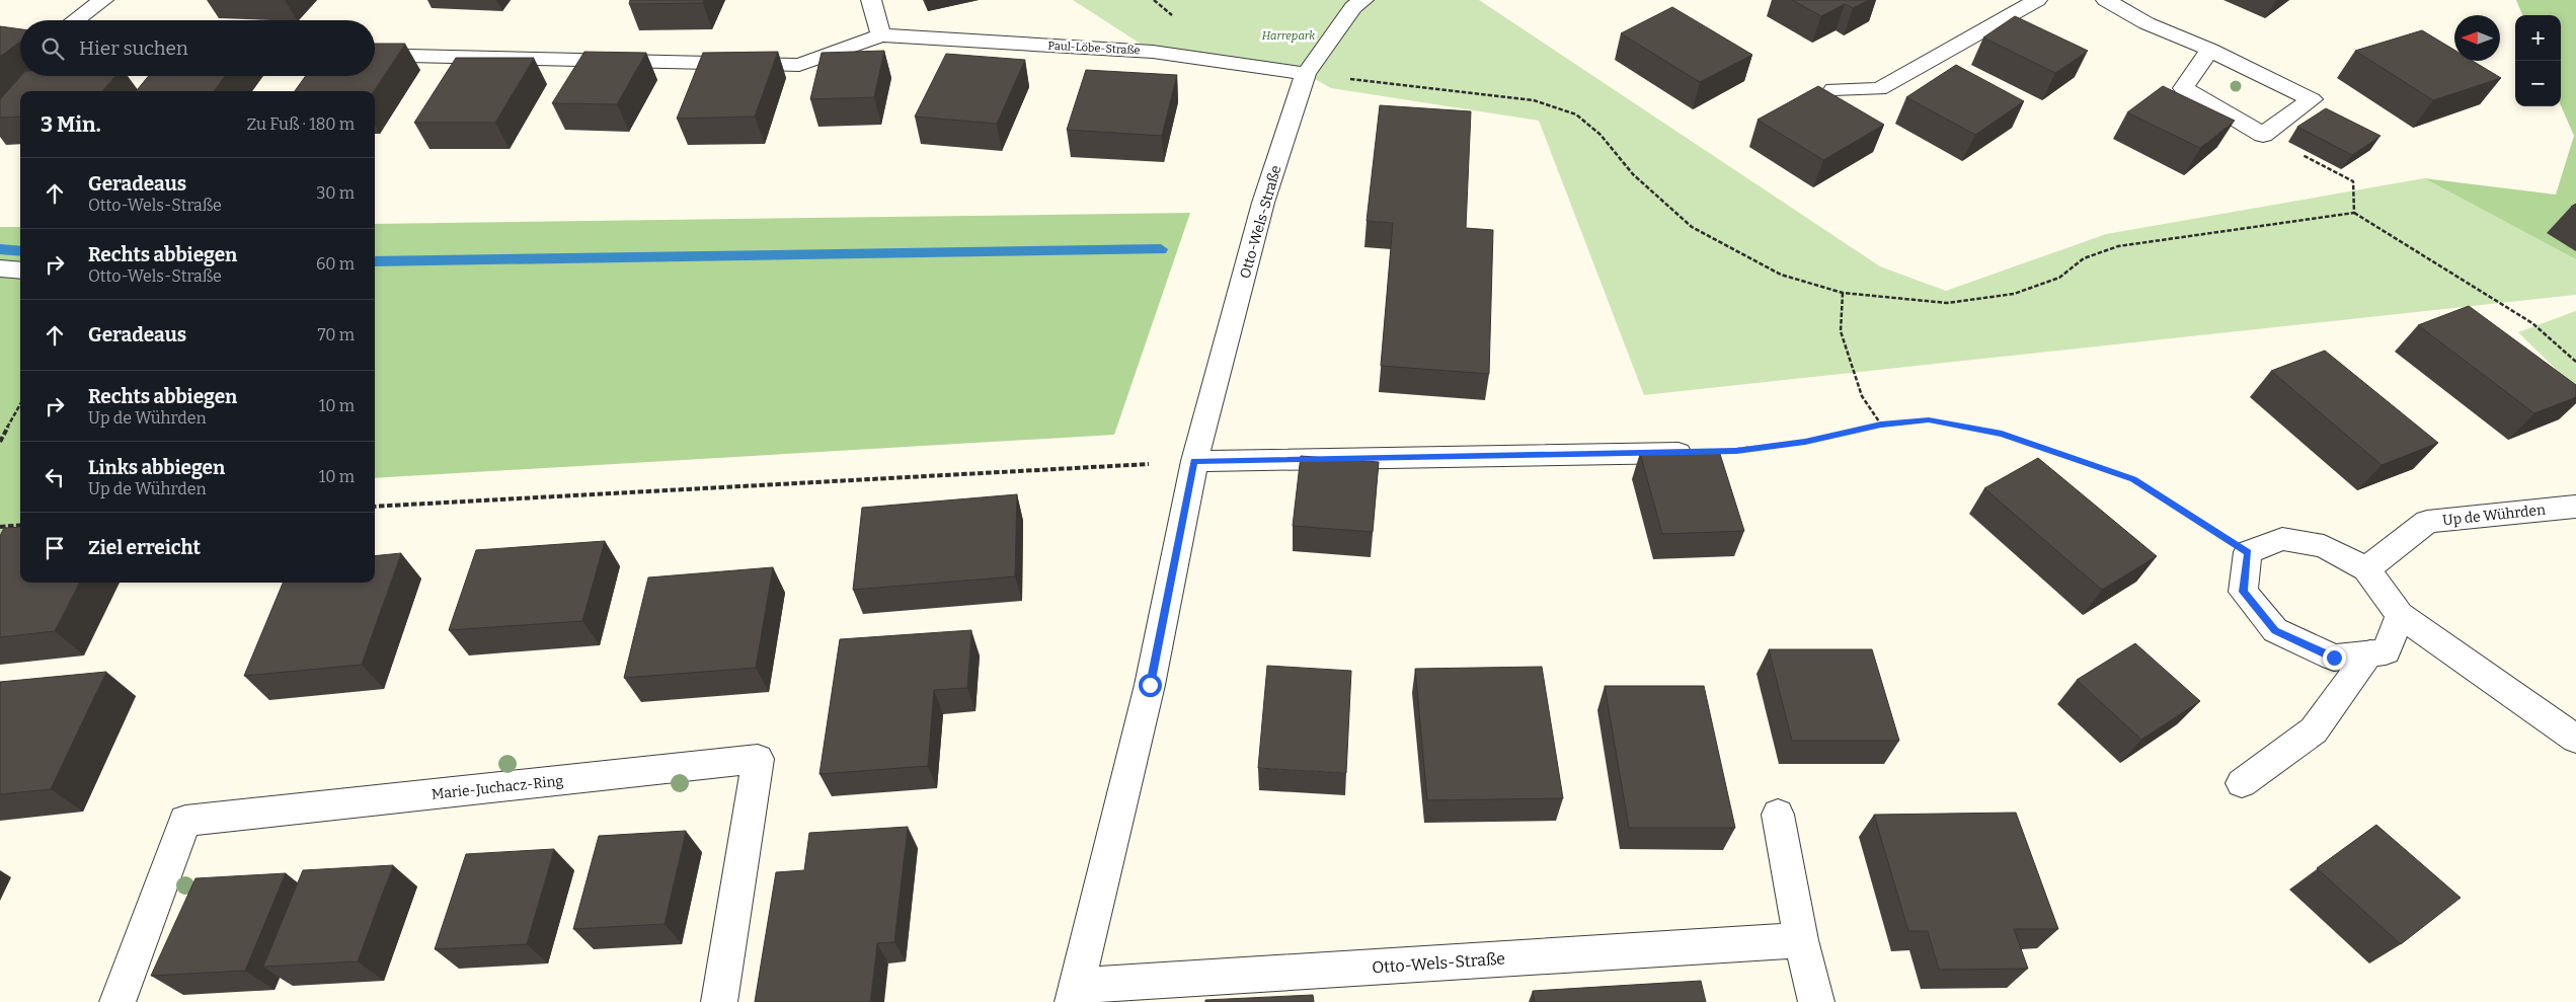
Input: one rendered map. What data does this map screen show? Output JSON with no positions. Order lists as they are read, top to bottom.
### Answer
{
  "streets": {
    "street": [
      "Paul-Löbe-Straße",
      "Otto-Wels-Straße",
      "Up de Wührden",
      "Marie-Juchacz-Ring"
    ]
  },
  "crossings": [
    ["Paul-Löbe-Straße", "Otto-Wels-Straße"]
  ],
  "parks": ["Harrepark"],
  "north": "left",
  "page": {
    "map_buttons": ["+", "−"],
    "search": "Hier suchen",
    "heading": ["3 Min.", "Zu Fuß · 180 m"],
    "list": [
      ["Geradeaus", "Otto-Wels-Straße", "30 m"],
      ["Rechts abbiegen", "Otto-Wels-Straße", "60 m"],
      ["Geradeaus", "70 m"],
      ["Rechts abbiegen", "Up de Wührden", "10 m"],
      ["Links abbiegen", "Up de Wührden", "10 m"],
      "Ziel erreicht"
    ]
  }
}
